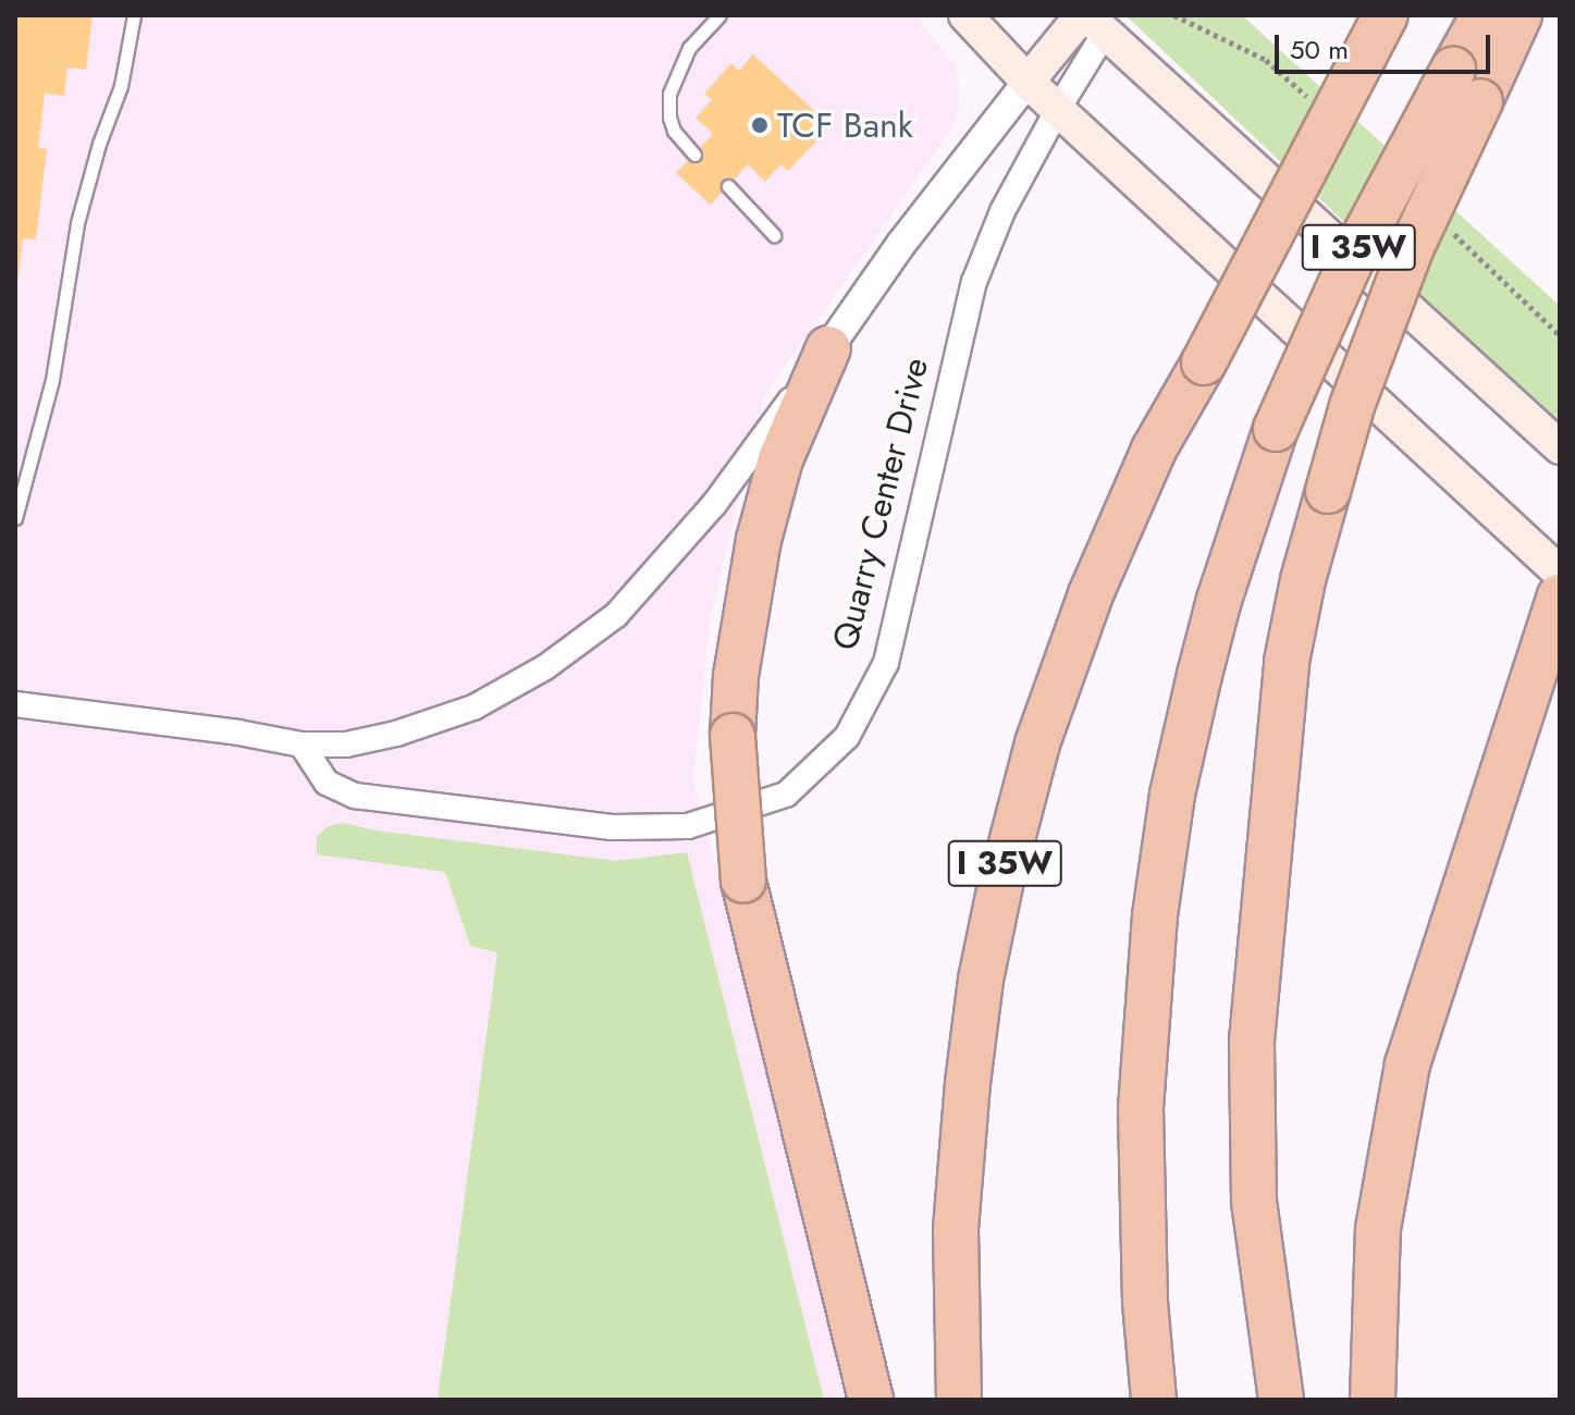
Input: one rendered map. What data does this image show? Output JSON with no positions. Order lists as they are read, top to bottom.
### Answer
{
  "streets": {
    "highway": ["I 35W"],
    "street": ["Quarry Center Drive"]
  },
  "places": ["TCF Bank"],
  "scale_bar": "50 m"
}
